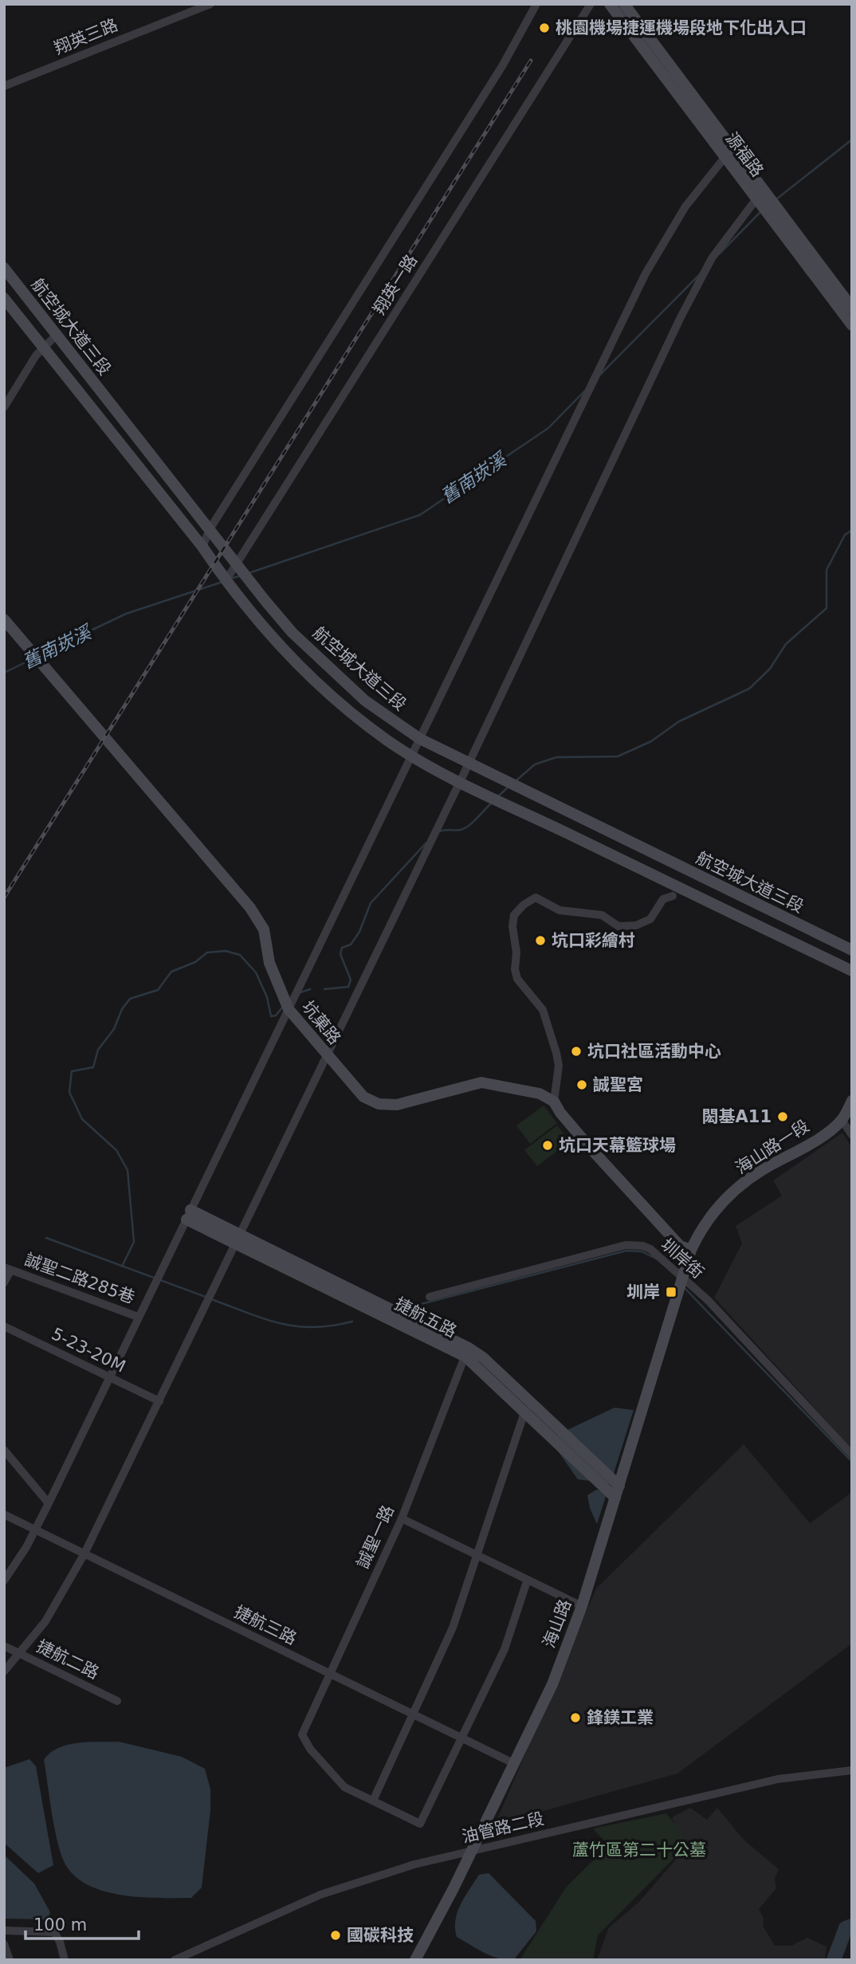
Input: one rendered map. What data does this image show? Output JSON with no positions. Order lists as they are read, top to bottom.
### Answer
{
  "streets": {
    "street": [
      "翔英三路",
      "源福路",
      "翔英一路",
      "航空城大道三段",
      "坑菓路",
      "海山路一段",
      "圳岸街",
      "誠聖二路285巷",
      "捷航五路",
      "5-23-20M",
      "誠聖一路",
      "海山路",
      "捷航三路",
      "捷航二路",
      "油管路二段"
    ]
  },
  "crossings": [
    ["翔英一路", "航空城大道三段"],
    ["海山路一段", "圳岸街"],
    ["海山路一段", "海山路"],
    ["圳岸街", "海山路"],
    ["捷航五路", "誠聖一路"],
    ["捷航五路", "海山路"],
    ["誠聖一路", "捷航三路"],
    ["海山路", "捷航三路"],
    ["海山路", "油管路二段"]
  ],
  "water": ["舊南崁溪"],
  "parks": ["蘆竹區第二十公墓"],
  "places": {
    "other": [
      "桃園機場捷運機場段地下化出入口",
      "坑口彩繪村",
      "坑口社區活動中心",
      "誠聖宮",
      "閎基A11",
      "坑口天幕籃球場",
      "鋒鎂工業",
      "國碳科技"
    ],
    "transit": ["圳岸"]
  },
  "scale_bar": "100 m"
}
